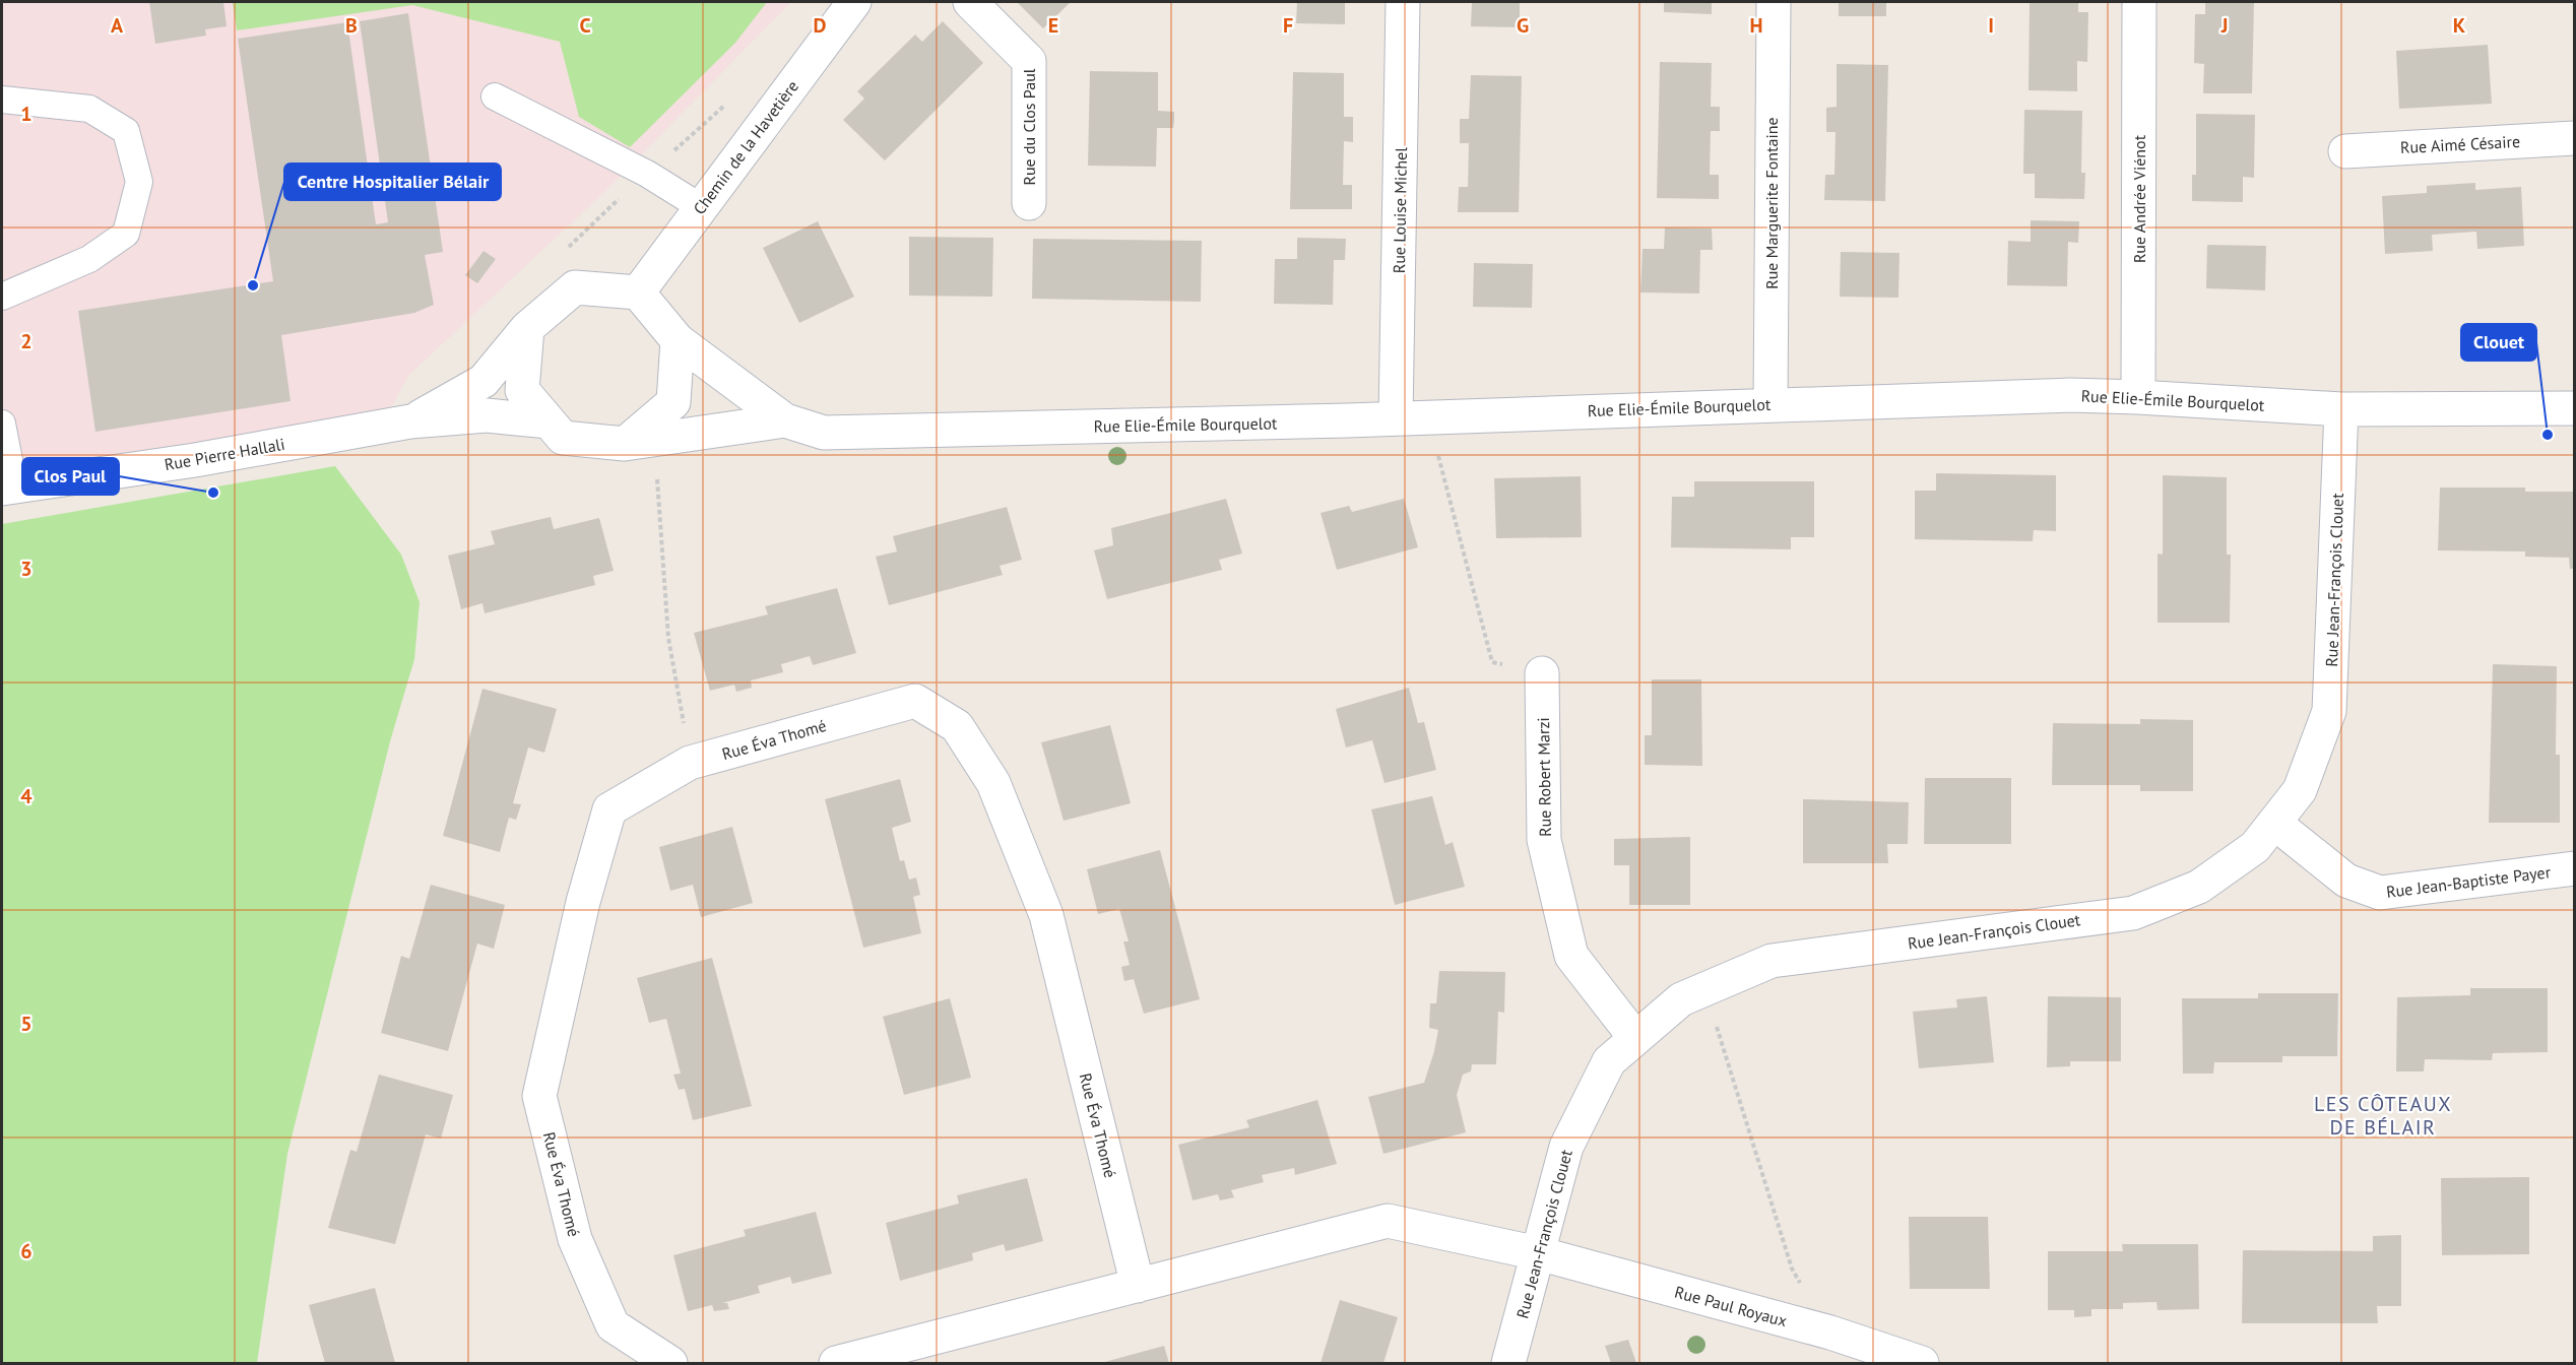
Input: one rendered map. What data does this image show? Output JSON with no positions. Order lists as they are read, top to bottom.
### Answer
{
  "streets": {
    "street": [
      "Rue du Clos Paul",
      "Rue Aimé Césaire",
      "Chemin de la Havetière",
      "Rue Andrée Viénot",
      "Rue Marguerite Fontaine",
      "Rue Louise Michel",
      "Rue Elie-Émile Bourquelot",
      "Rue Pierre Hallali",
      "Rue Jean-François Clouet",
      "Rue Éva Thomé",
      "Rue Robert Marzi",
      "Rue Jean-Baptiste Payer",
      "Rue Paul Royaux"
    ]
  },
  "crossings": [
    ["Chemin de la Havetière", "Rue Elie-Émile Bourquelot"],
    ["Chemin de la Havetière", "Rue Pierre Hallali"],
    ["Rue Andrée Viénot", "Rue Elie-Émile Bourquelot"],
    ["Rue Marguerite Fontaine", "Rue Elie-Émile Bourquelot"],
    ["Rue Louise Michel", "Rue Elie-Émile Bourquelot"],
    ["Rue Elie-Émile Bourquelot", "Rue Pierre Hallali"],
    ["Rue Elie-Émile Bourquelot", "Rue Jean-François Clouet"],
    ["Rue Jean-François Clouet", "Rue Robert Marzi"],
    ["Rue Jean-François Clouet", "Rue Jean-Baptiste Payer"],
    ["Rue Jean-François Clouet", "Rue Paul Royaux"]
  ],
  "districts": ["LES CÔTEAUX DE BÉLAIR"],
  "places": ["Centre Hospitalier Bélair", "Clouet", "Clos Paul"],
  "grid": {
    "columns": [
      "A",
      "B",
      "C",
      "D",
      "E",
      "F",
      "G",
      "H",
      "I",
      "J",
      "K"
    ],
    "rows": [
      "1",
      "2",
      "3",
      "4",
      "5",
      "6"
    ]
  }
}
